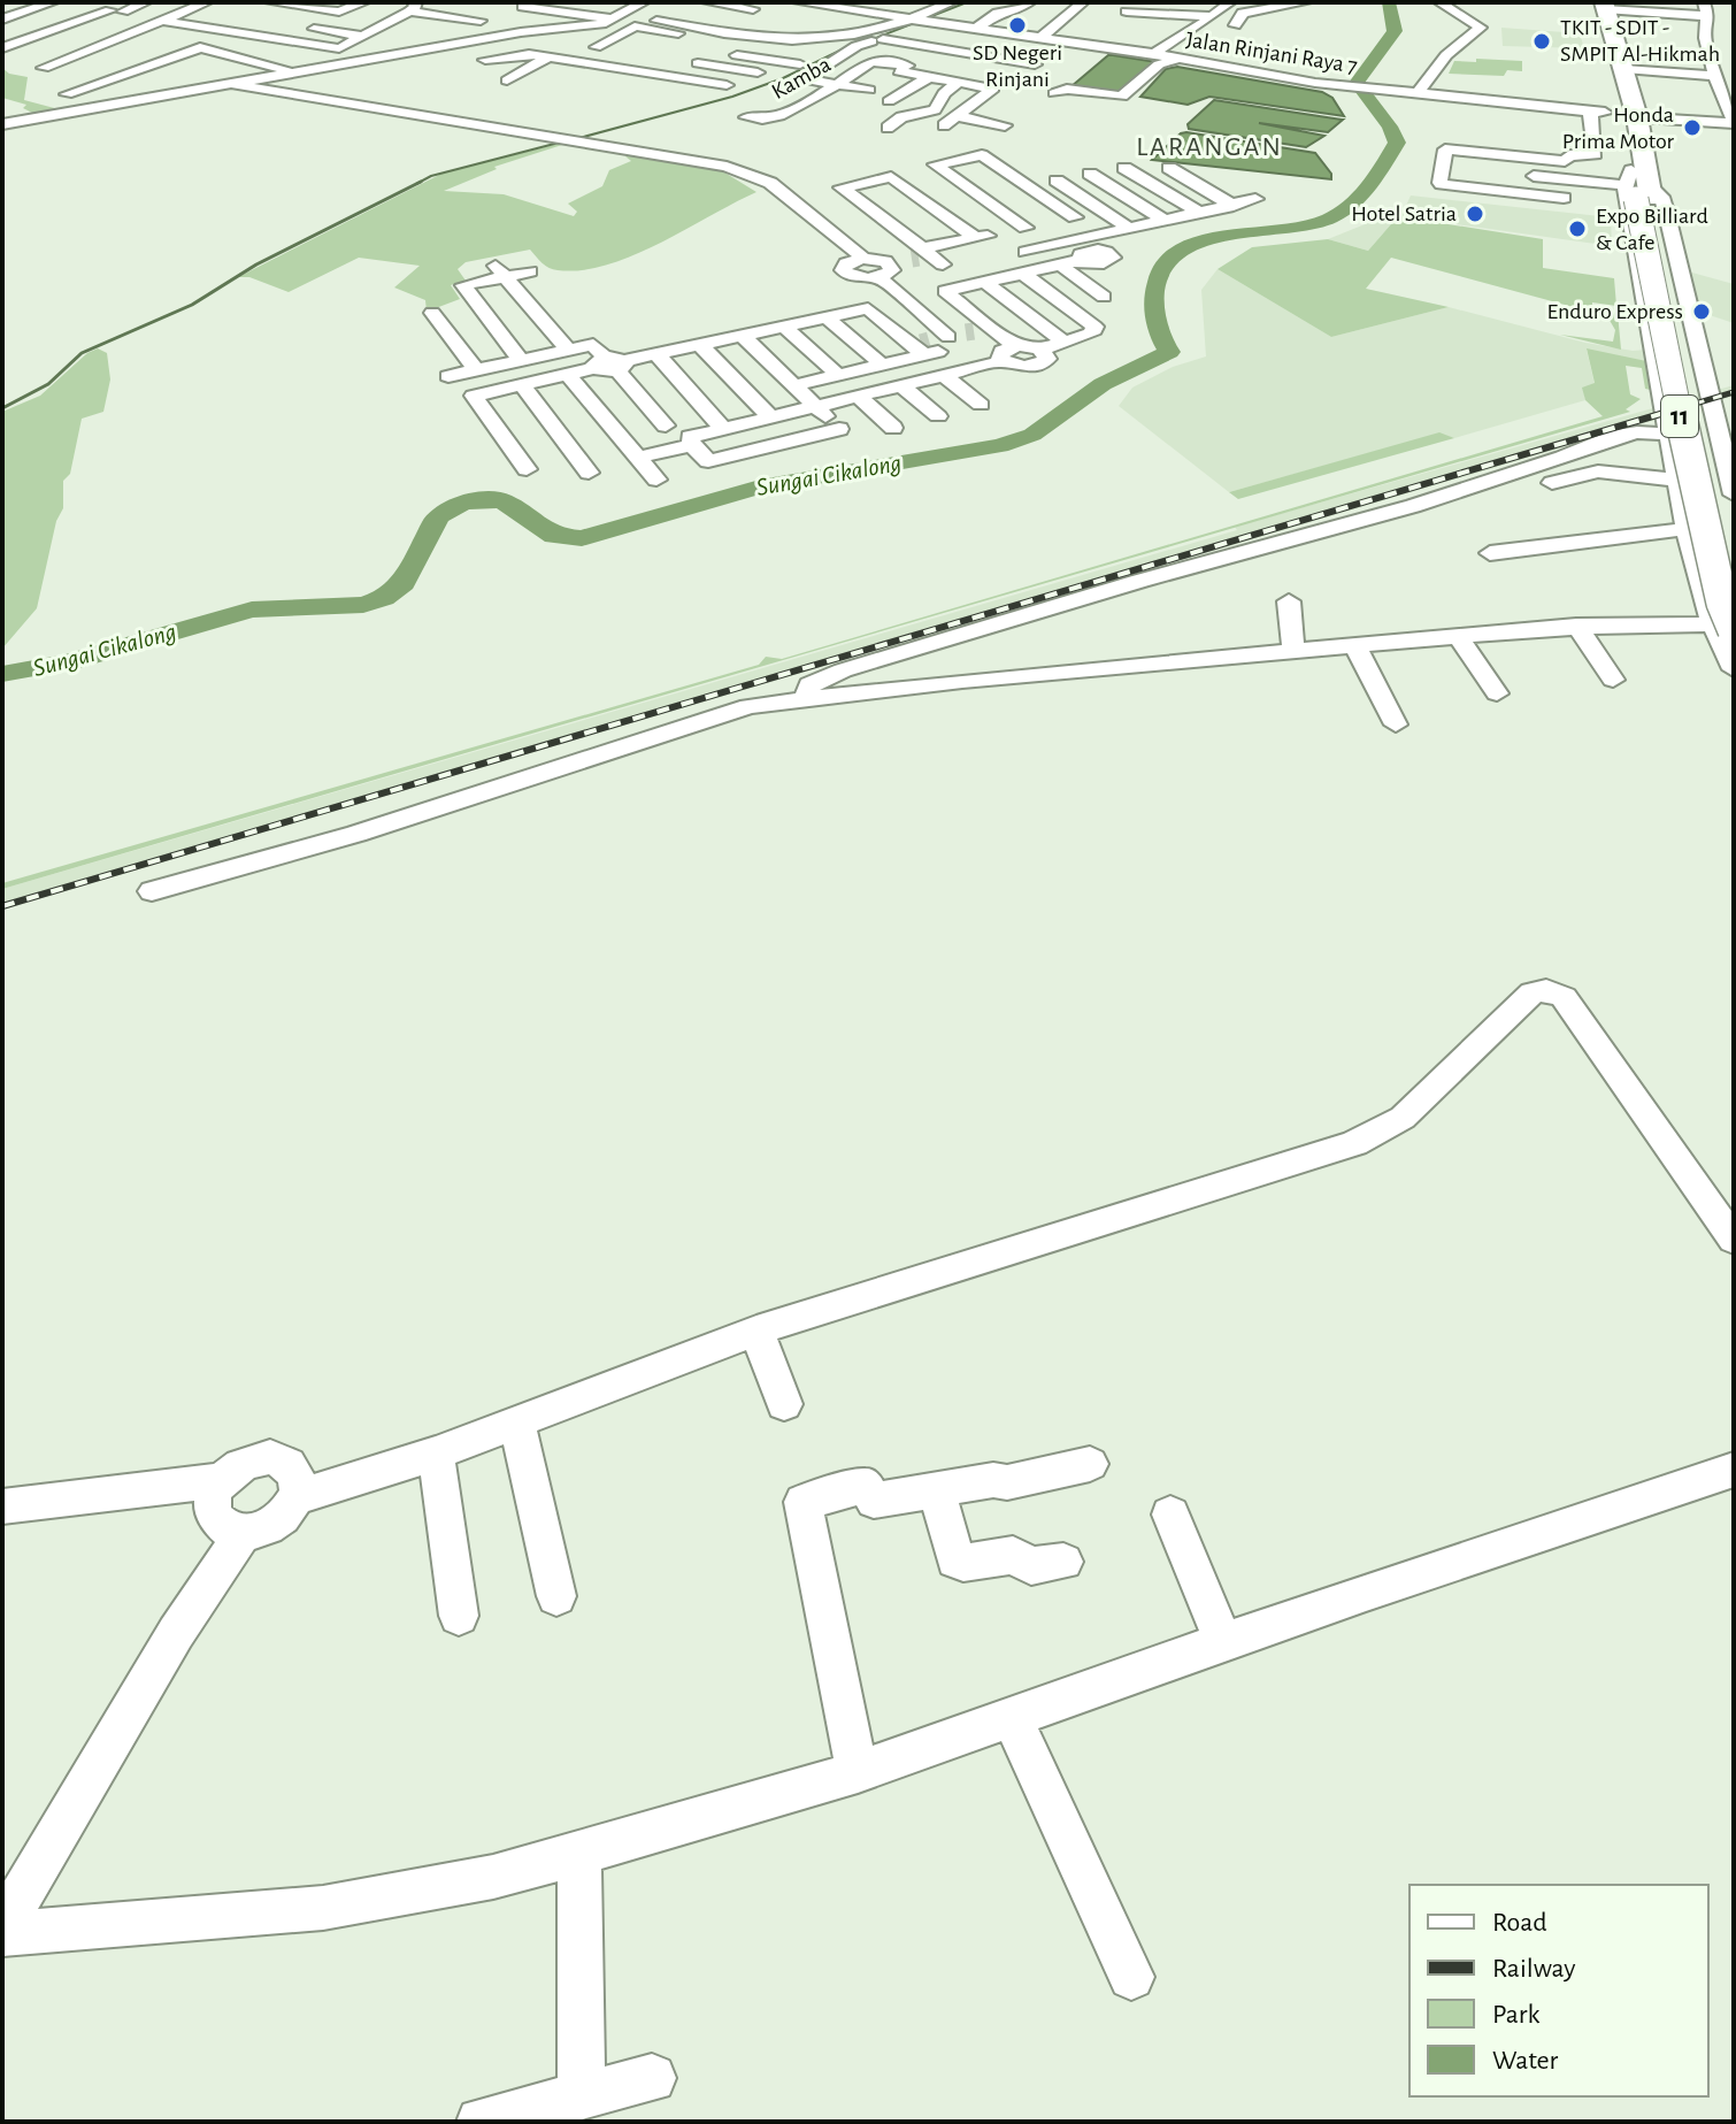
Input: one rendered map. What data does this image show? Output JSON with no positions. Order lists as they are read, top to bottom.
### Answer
{
  "streets": {
    "highway": ["11"],
    "street": ["Jalan Rinjani Raya 7", "Kamba"]
  },
  "crossings": [
    ["Jalan Rinjani Raya 7", "11"]
  ],
  "districts": ["LARANGAN"],
  "water": ["Sungai Cikalong"],
  "places": [
    "SD Negeri Rinjani",
    "TKIT - SDIT - SMPIT Al-Hikmah",
    "Honda Prima Motor",
    "Hotel Satria",
    "Expo Billiard & Cafe",
    "Enduro Express"
  ],
  "legend": [
    "Road",
    "Railway",
    "Park",
    "Water"
  ]
}
